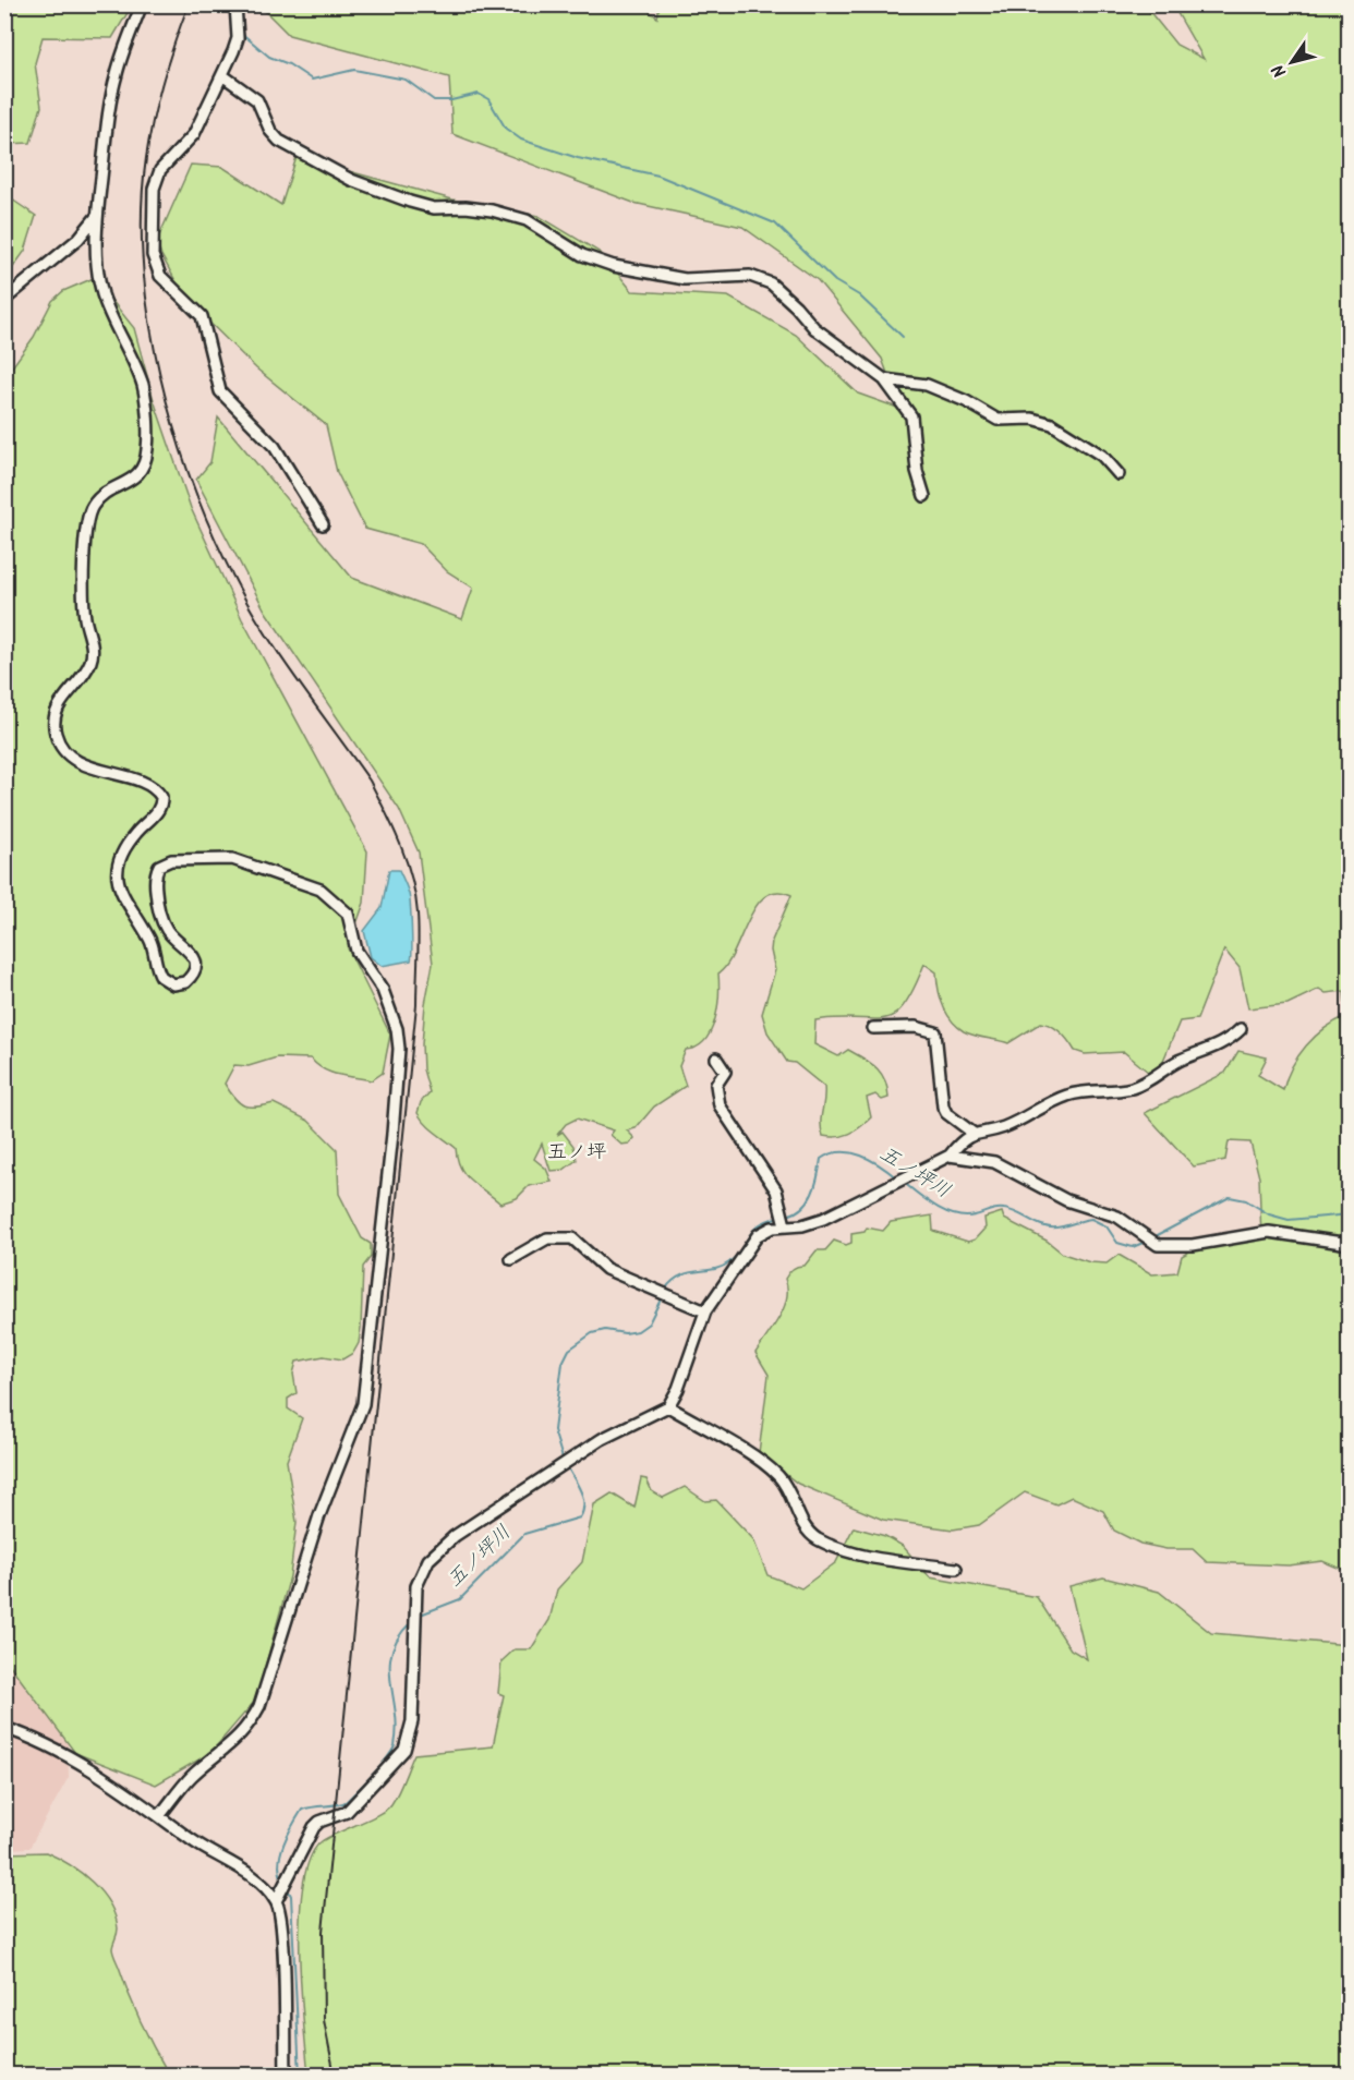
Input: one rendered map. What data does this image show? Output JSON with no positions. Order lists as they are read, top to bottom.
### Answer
{
  "districts": ["五ノ坪"],
  "water": ["五ノ坪川"],
  "north": "bottom left"
}
